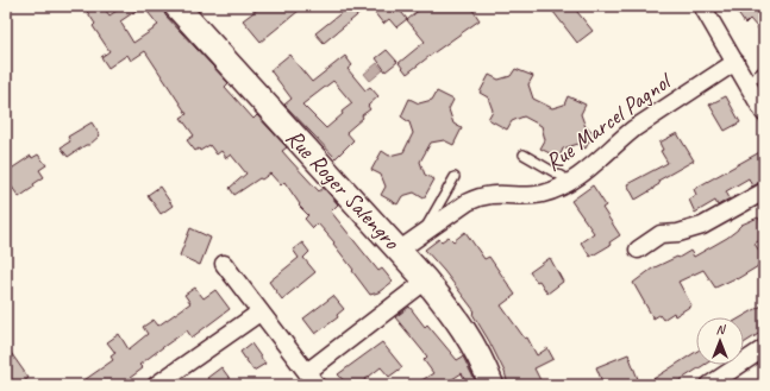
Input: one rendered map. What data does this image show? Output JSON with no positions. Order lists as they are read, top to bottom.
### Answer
{
  "streets": {
    "street": ["Rue Marcel Pagnol", "Rue Roger Salengro"]
  },
  "crossings": [
    ["Rue Marcel Pagnol", "Rue Roger Salengro"]
  ],
  "north": "top"
}
